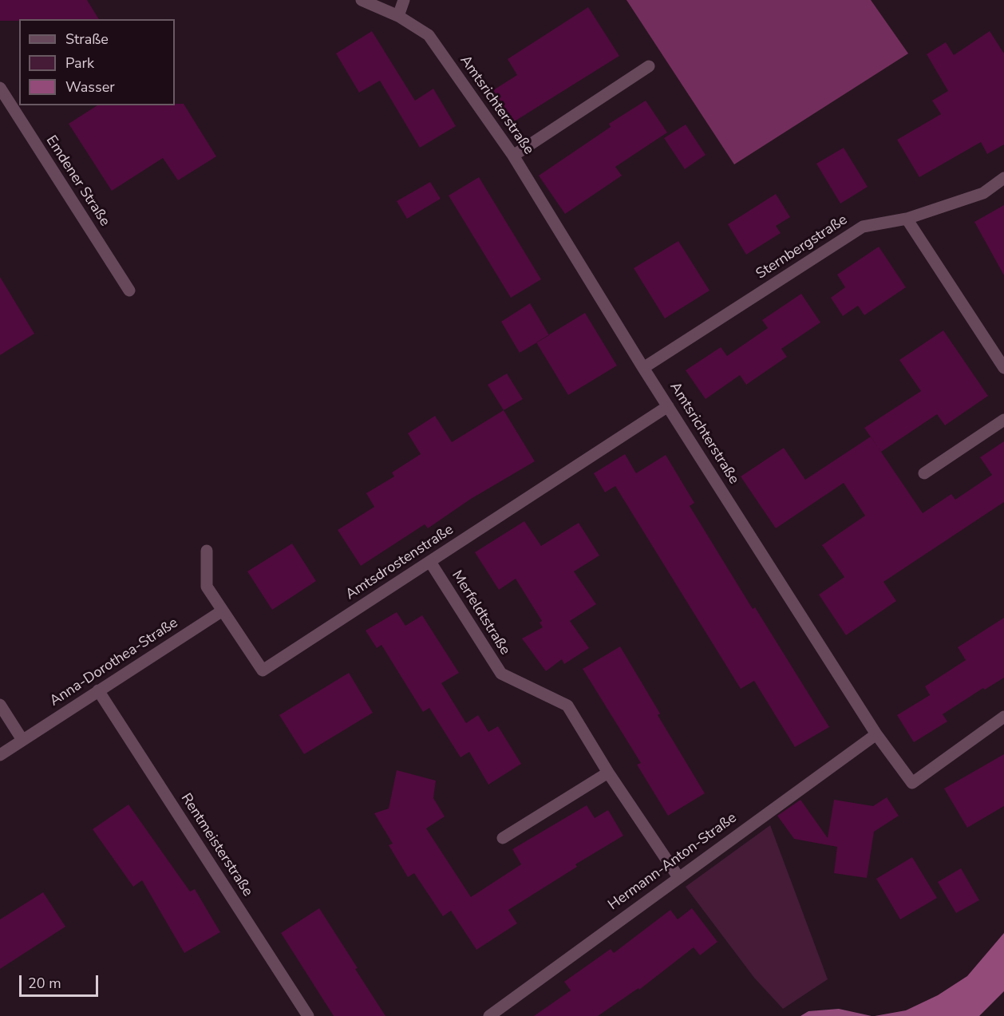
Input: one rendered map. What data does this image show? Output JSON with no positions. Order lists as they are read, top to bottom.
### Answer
{
  "streets": {
    "street": [
      "Amtsrichterstraße",
      "Emdener Straße",
      "Sternbergstraße",
      "Amtsdrostenstraße",
      "Merfeldtstraße",
      "Anna-Dorothea-Straße",
      "Rentmeisterstraße",
      "Hermann-Anton-Straße"
    ]
  },
  "crossings": [
    ["Amtsrichterstraße", "Sternbergstraße"],
    ["Amtsrichterstraße", "Amtsdrostenstraße"],
    ["Amtsrichterstraße", "Hermann-Anton-Straße"],
    ["Amtsdrostenstraße", "Merfeldtstraße"],
    ["Amtsdrostenstraße", "Anna-Dorothea-Straße"],
    ["Merfeldtstraße", "Hermann-Anton-Straße"],
    ["Anna-Dorothea-Straße", "Rentmeisterstraße"]
  ],
  "legend": ["Straße", "Park", "Wasser"],
  "scale_bar": "20 m"
}
